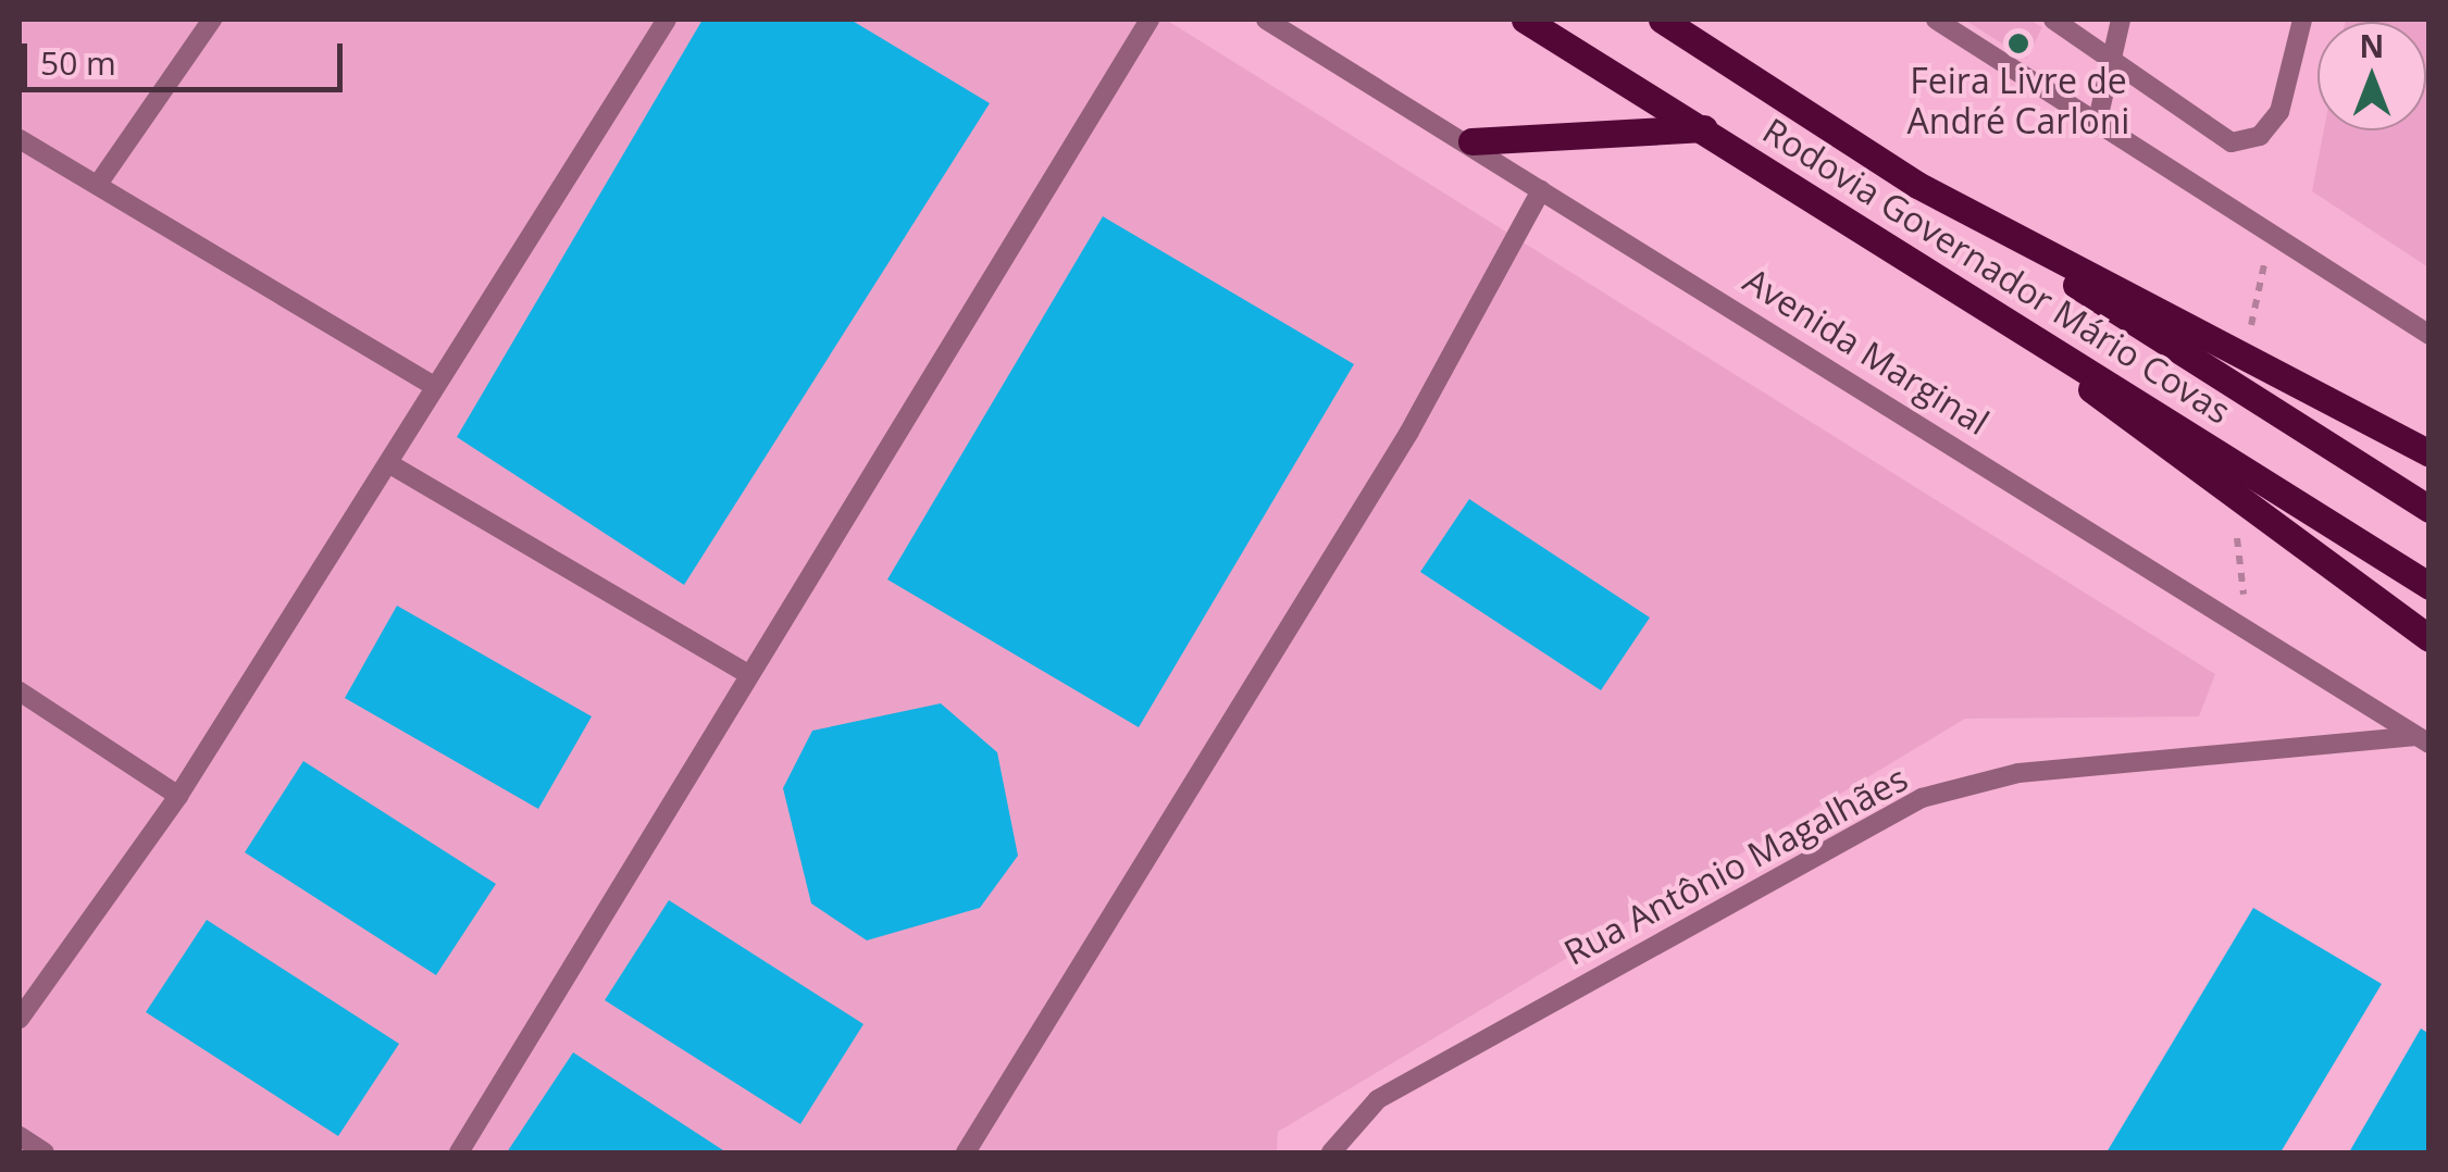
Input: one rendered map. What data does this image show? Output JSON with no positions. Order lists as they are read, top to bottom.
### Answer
{
  "streets": {
    "main road": ["Rodovia Governador Mário Covas"],
    "street": ["Avenida Marginal", "Rua Antônio Magalhães"]
  },
  "crossings": [
    ["Avenida Marginal", "Rua Antônio Magalhães"]
  ],
  "places": ["Feira Livre de André Carloni"],
  "scale_bar": "50 m",
  "north": "top"
}
